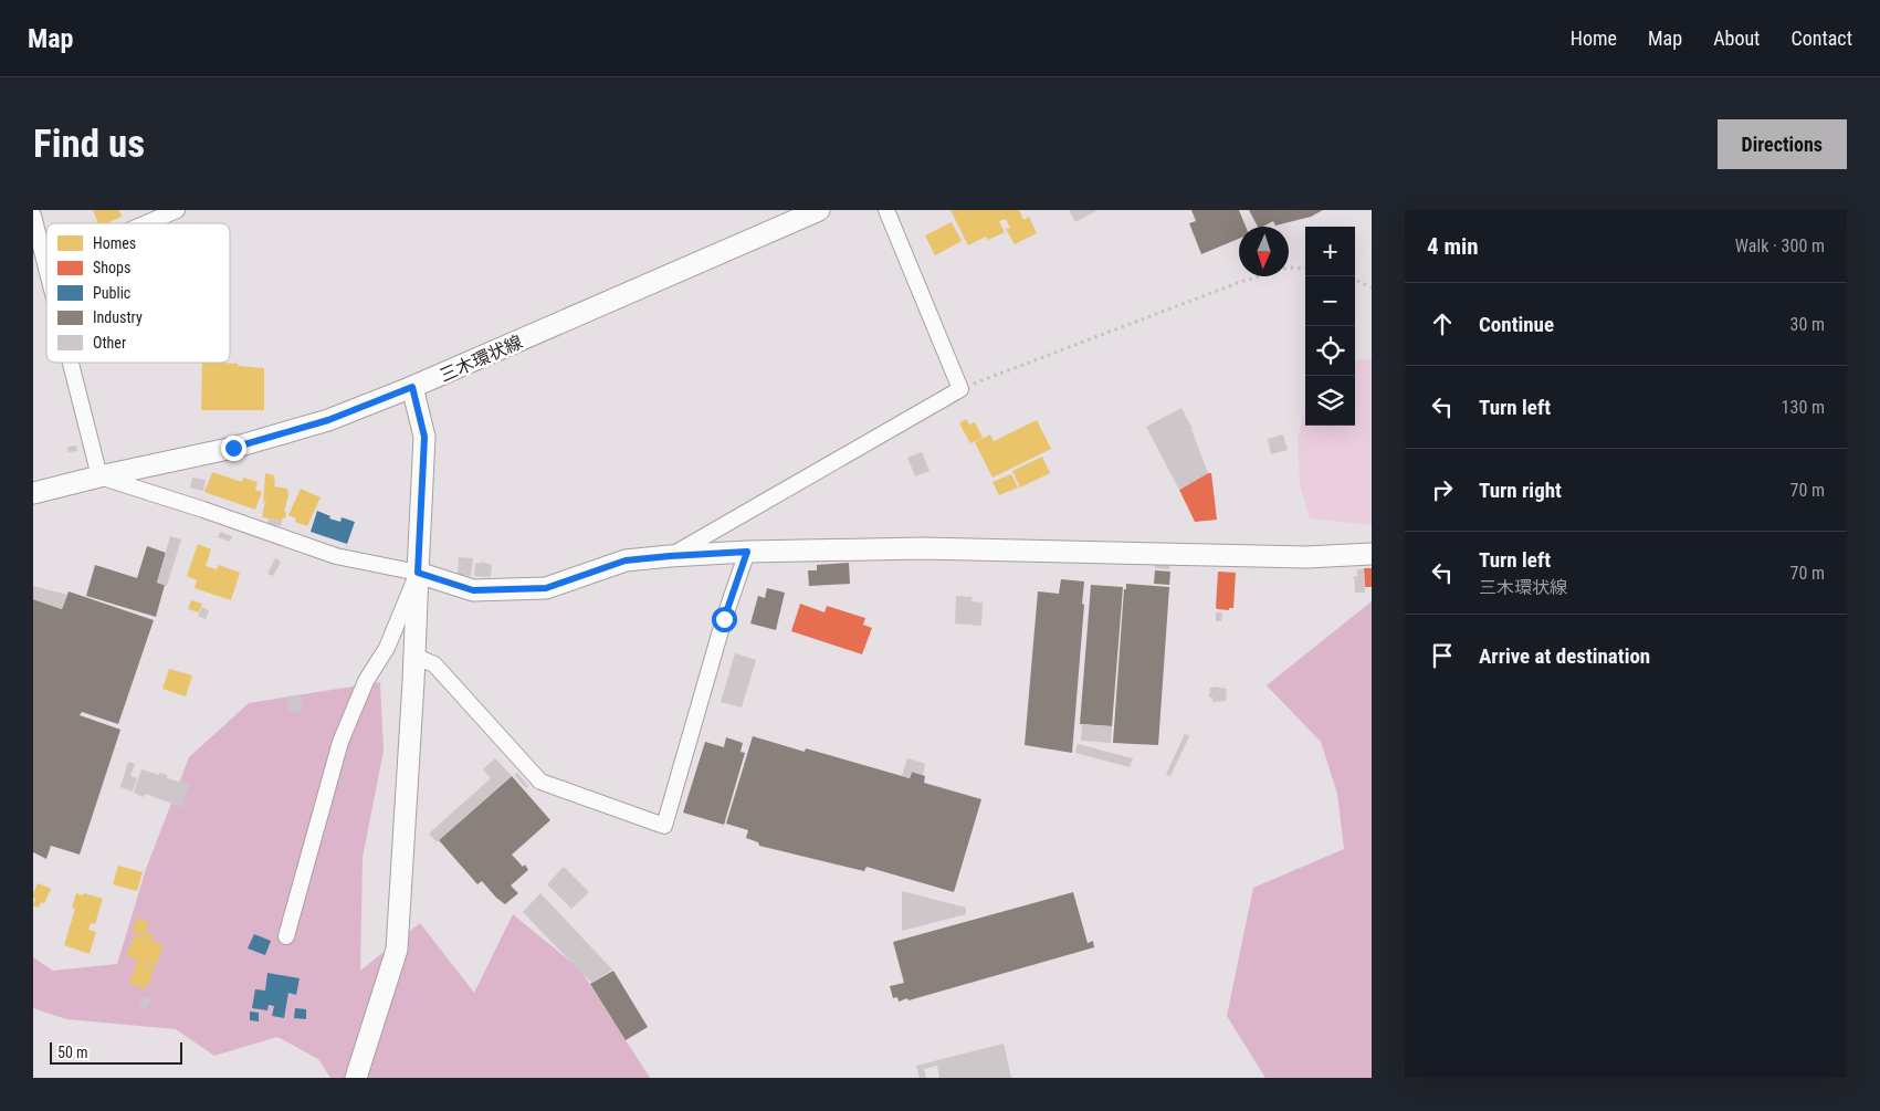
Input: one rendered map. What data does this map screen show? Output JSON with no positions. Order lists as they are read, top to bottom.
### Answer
{
  "streets": {
    "street": ["三木環状線"]
  },
  "legend": [
    "Homes",
    "Shops",
    "Public",
    "Industry",
    "Other"
  ],
  "scale_bar": "50 m",
  "north": "bottom",
  "page": {
    "header": "Map",
    "nav": [
      "Home",
      "Map",
      "About",
      "Contact"
    ],
    "buttons": "Directions",
    "title": "Find us",
    "heading": ["4 min", "Walk · 300 m"],
    "map_buttons": ["+", "−"],
    "list": [
      ["Continue", "30 m"],
      ["Turn left", "130 m"],
      ["Turn right", "70 m"],
      ["Turn left", "三木環状線", "70 m"],
      "Arrive at destination"
    ],
    "scale": "50 m"
  }
}
